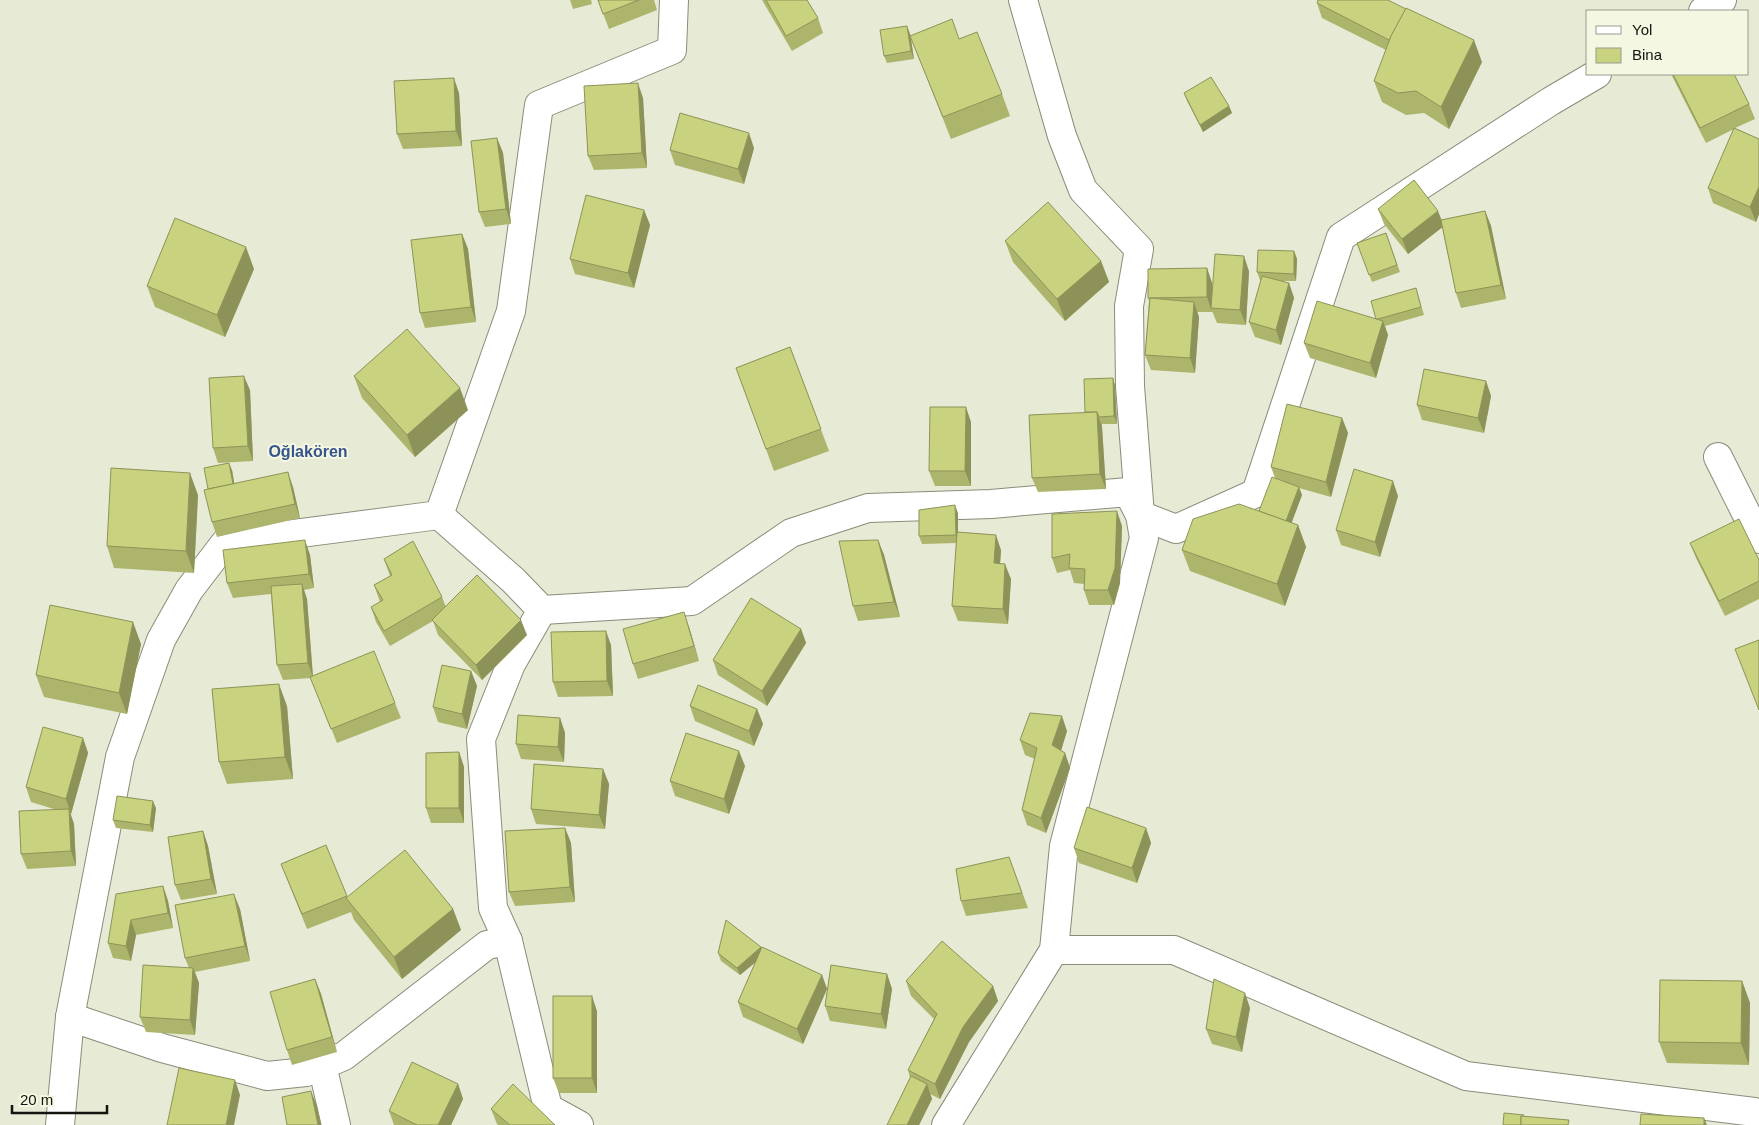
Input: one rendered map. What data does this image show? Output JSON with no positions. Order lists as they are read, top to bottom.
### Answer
{
  "districts": ["Oğlakören"],
  "legend": ["Yol", "Bina"],
  "scale_bar": "20 m"
}
